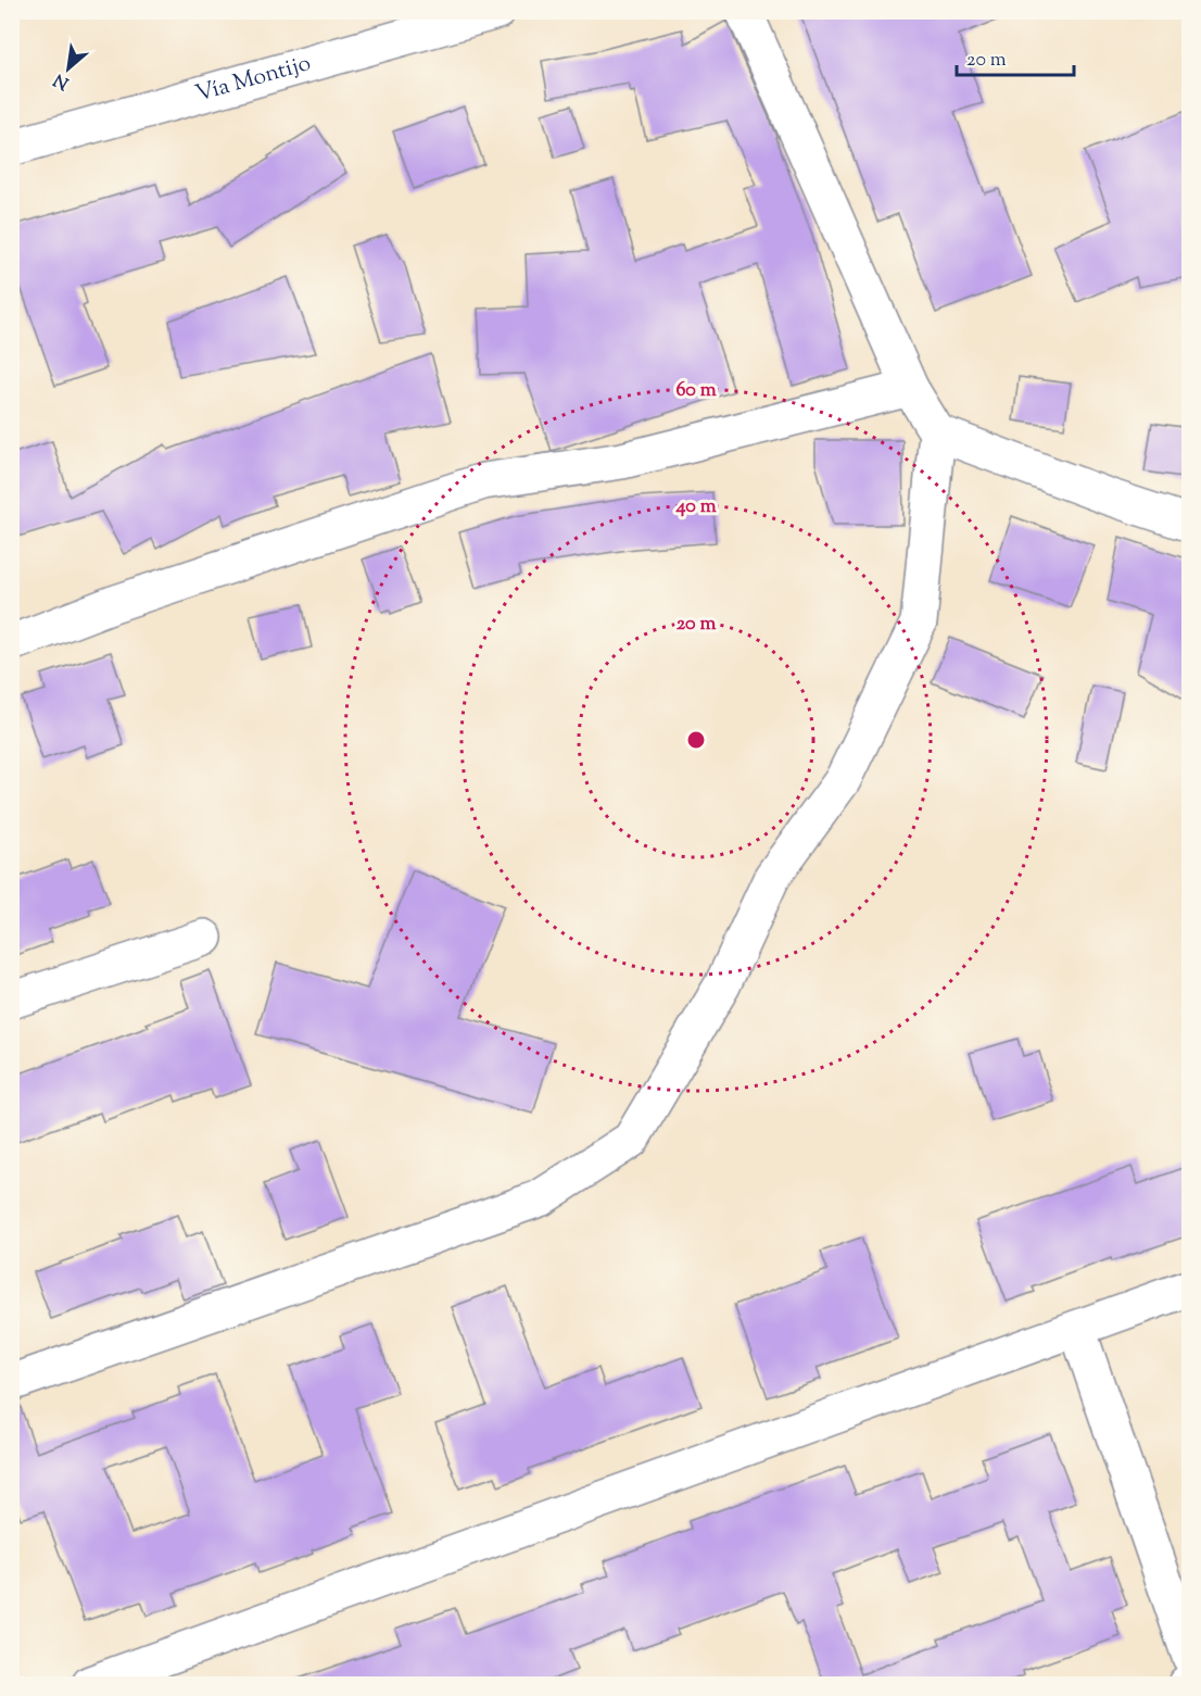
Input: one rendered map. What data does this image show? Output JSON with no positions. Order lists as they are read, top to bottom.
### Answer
{
  "streets": {
    "street": ["Vía Montijo"]
  },
  "scale_bar": "20 m",
  "north": "bottom left",
  "rings": ["60 m", "40 m", "20 m"]
}
